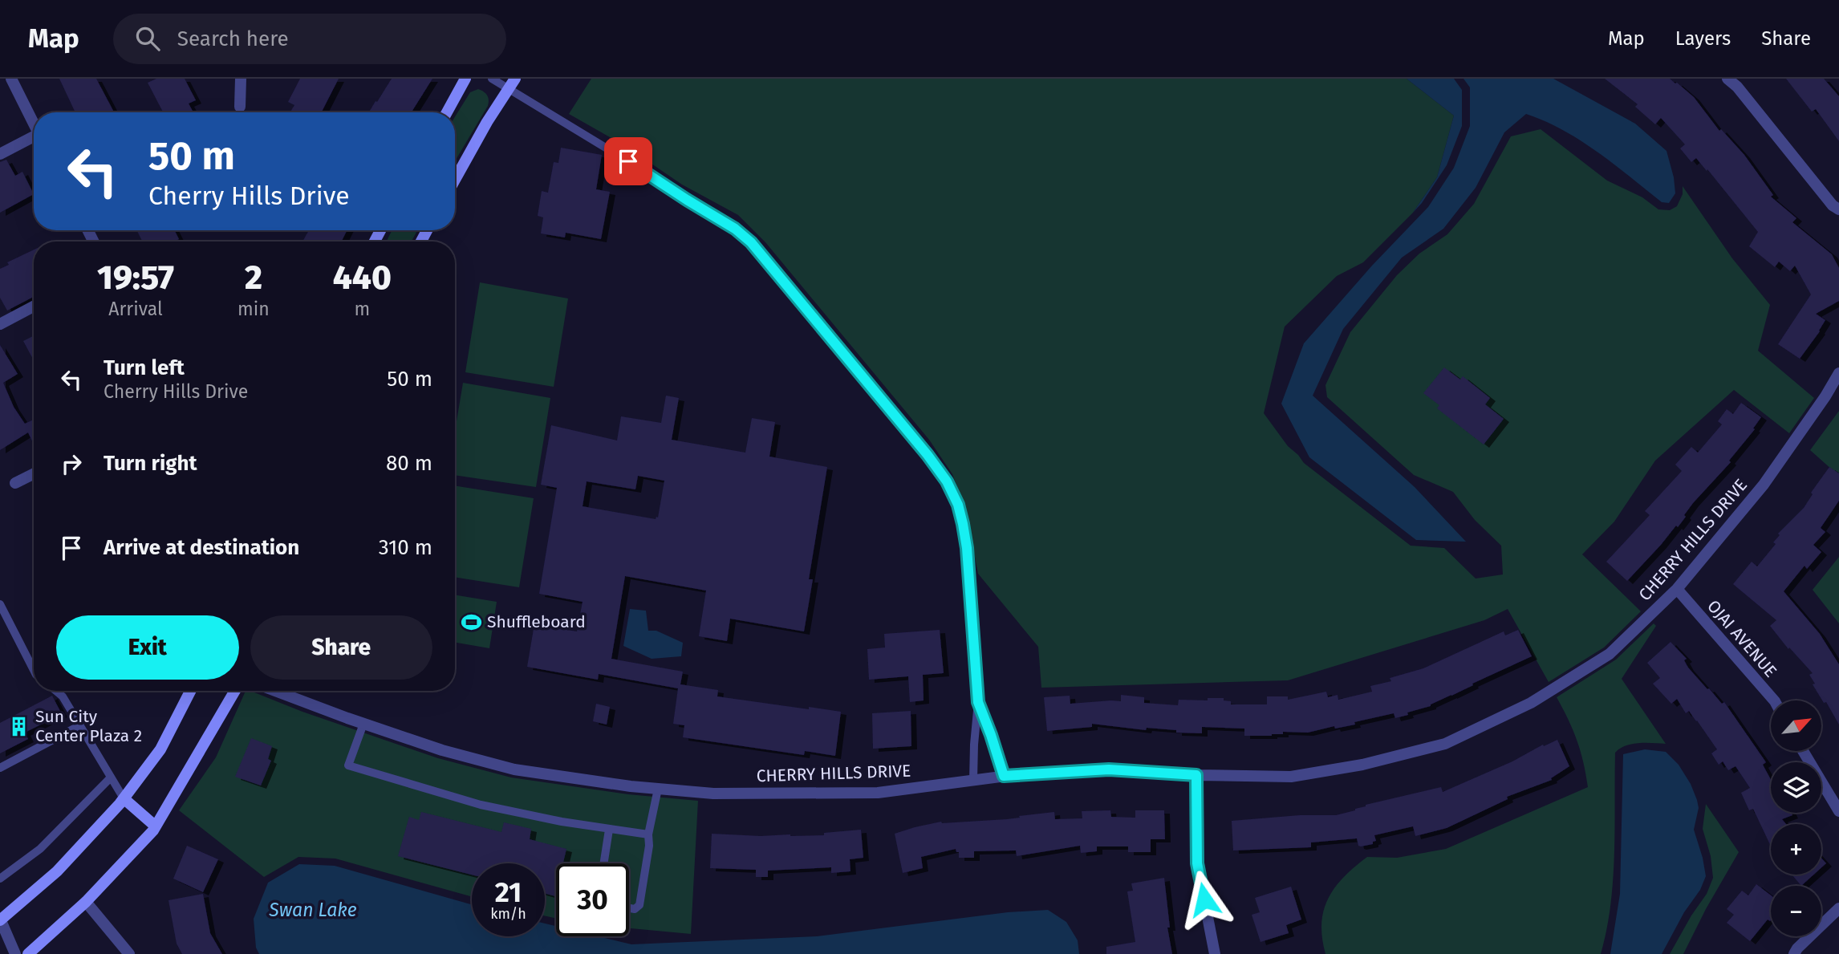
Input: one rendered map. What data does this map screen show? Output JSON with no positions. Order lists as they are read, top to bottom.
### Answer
{
  "streets": {
    "street": ["CHERRY HILLS DRIVE", "OJAI AVENUE"]
  },
  "crossings": [
    ["CHERRY HILLS DRIVE", "OJAI AVENUE"]
  ],
  "water": ["Swan Lake"],
  "places": {
    "sports": ["Shuffleboard"],
    "building": ["Sun City Center Plaza 2"]
  },
  "north": "top right",
  "page": {
    "header": "Map",
    "search": "Search here",
    "nav": ["Map", "Layers", "Share"],
    "turn": ["50 m", "Cherry Hills Drive"],
    "eta": [
      "19:57",
      "Arrival",
      "2",
      "min",
      "440",
      "m"
    ],
    "list": [
      {
        "name": "Turn left",
        "note": "Cherry Hills Drive",
        "value": "50 m"
      },
      {
        "name": "Turn right",
        "value": "80 m"
      },
      {
        "name": "Arrive at destination",
        "value": "310 m"
      }
    ],
    "buttons": ["Exit", "Share"],
    "map_buttons": ["+", "−"],
    "speed": "21 km/h",
    "limit": "30"
  }
}
